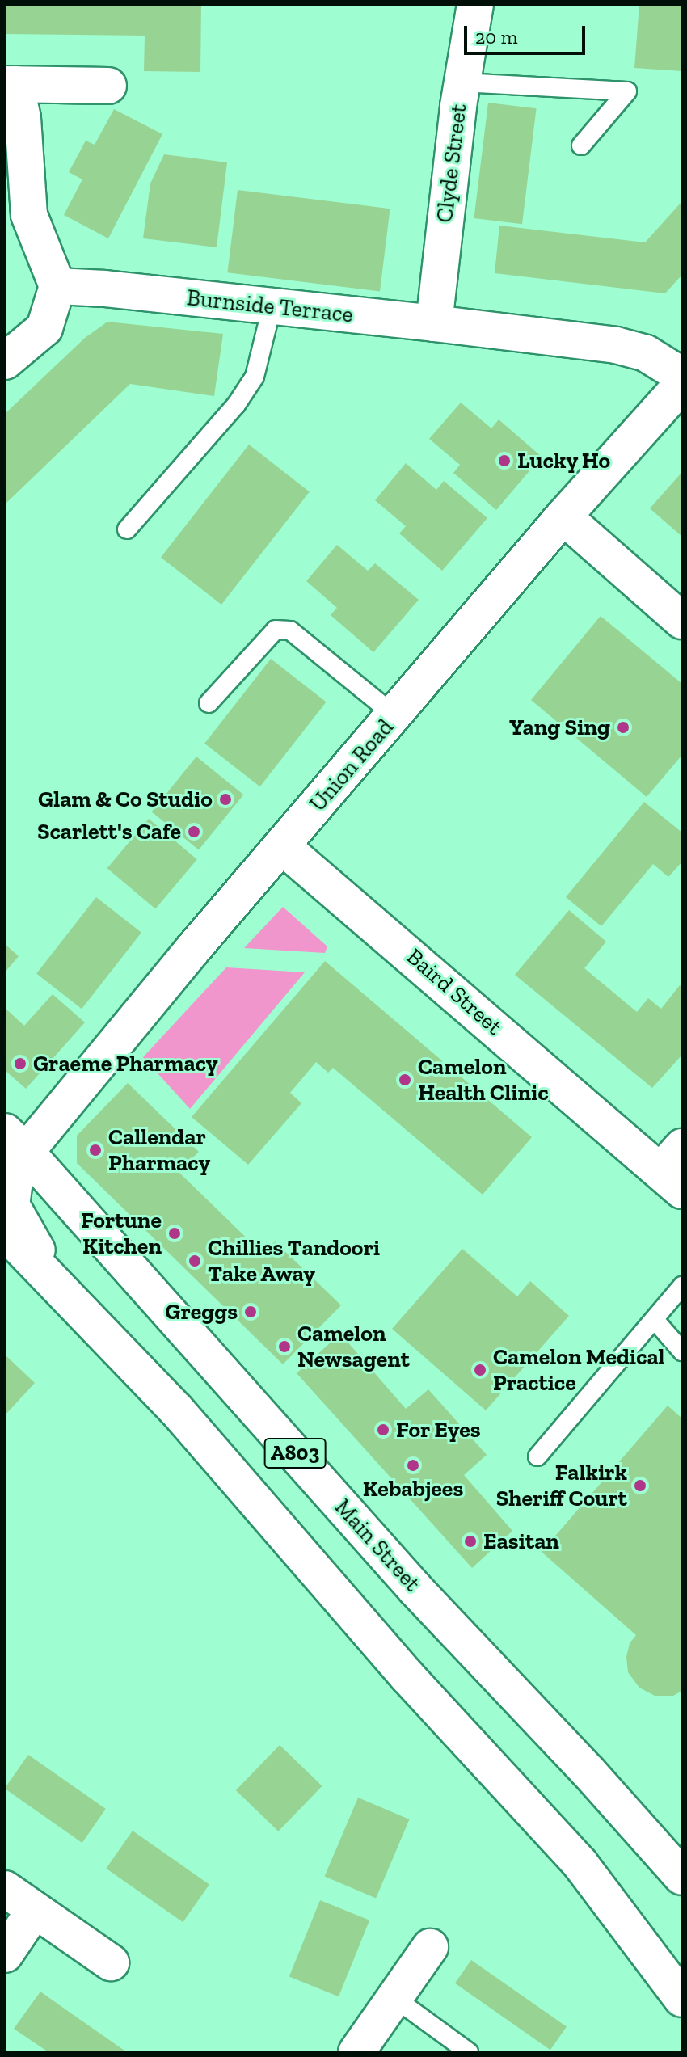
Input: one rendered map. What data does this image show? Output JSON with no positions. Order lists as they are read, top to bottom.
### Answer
{
  "streets": {
    "street": [
      "Clyde Street",
      "Burnside Terrace",
      "Union Road",
      "Baird Street",
      "A803",
      "Main Street"
    ]
  },
  "crossings": [
    ["Clyde Street", "Burnside Terrace"],
    ["Union Road", "Baird Street"],
    ["Union Road", "A803"],
    ["Union Road", "Main Street"],
    ["A803", "Main Street"]
  ],
  "places": [
    "Lucky Ho",
    "Yang Sing",
    "Glam & Co Studio",
    "Scarlett's Cafe",
    "Graeme Pharmacy",
    "Camelon Health Clinic",
    "Callendar Pharmacy",
    "Fortune Kitchen",
    "Chillies Tandoori Take Away",
    "Greggs",
    "Camelon Newsagent",
    "Camelon Medical Practice",
    "For Eyes",
    "Kebabjees",
    "Falkirk Sheriff Court",
    "Easitan"
  ],
  "scale_bar": "20 m"
}
